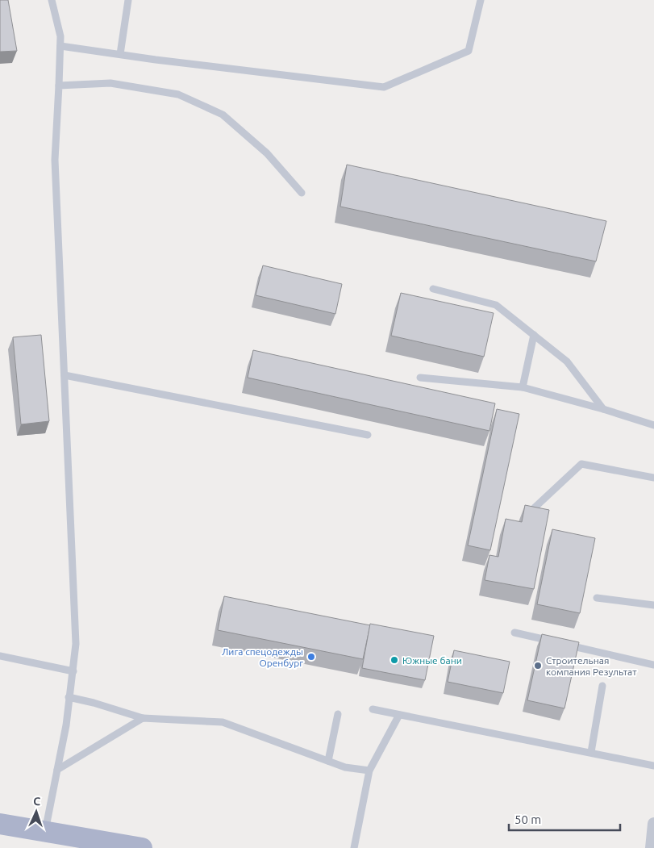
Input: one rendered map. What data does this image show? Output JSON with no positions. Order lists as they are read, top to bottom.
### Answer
{
  "places": ["Лига спецодежды Оренбург", "Южные бани", "Строительная компания Результат"],
  "scale_bar": "50 m",
  "north": "top"
}
